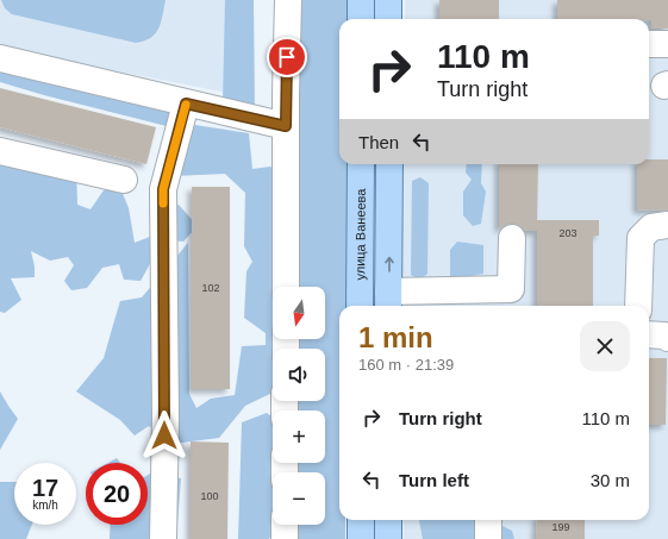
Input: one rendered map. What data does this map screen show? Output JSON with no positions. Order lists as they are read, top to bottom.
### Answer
{
  "streets": {
    "main road": ["улица Ванеева"]
  },
  "house_numbers": [
    "203",
    "102",
    "100",
    "199"
  ],
  "north": "bottom",
  "page": {
    "turn": ["110 m", "Turn right"],
    "then": "Then",
    "map_buttons": ["+", "−"],
    "heading": ["1 min", "160 m · 21:39"],
    "list": [
      {
        "name": "Turn right",
        "value": "110 m"
      },
      {
        "name": "Turn left",
        "value": "30 m"
      }
    ],
    "speed": "17 km/h",
    "limit": "20"
  }
}
